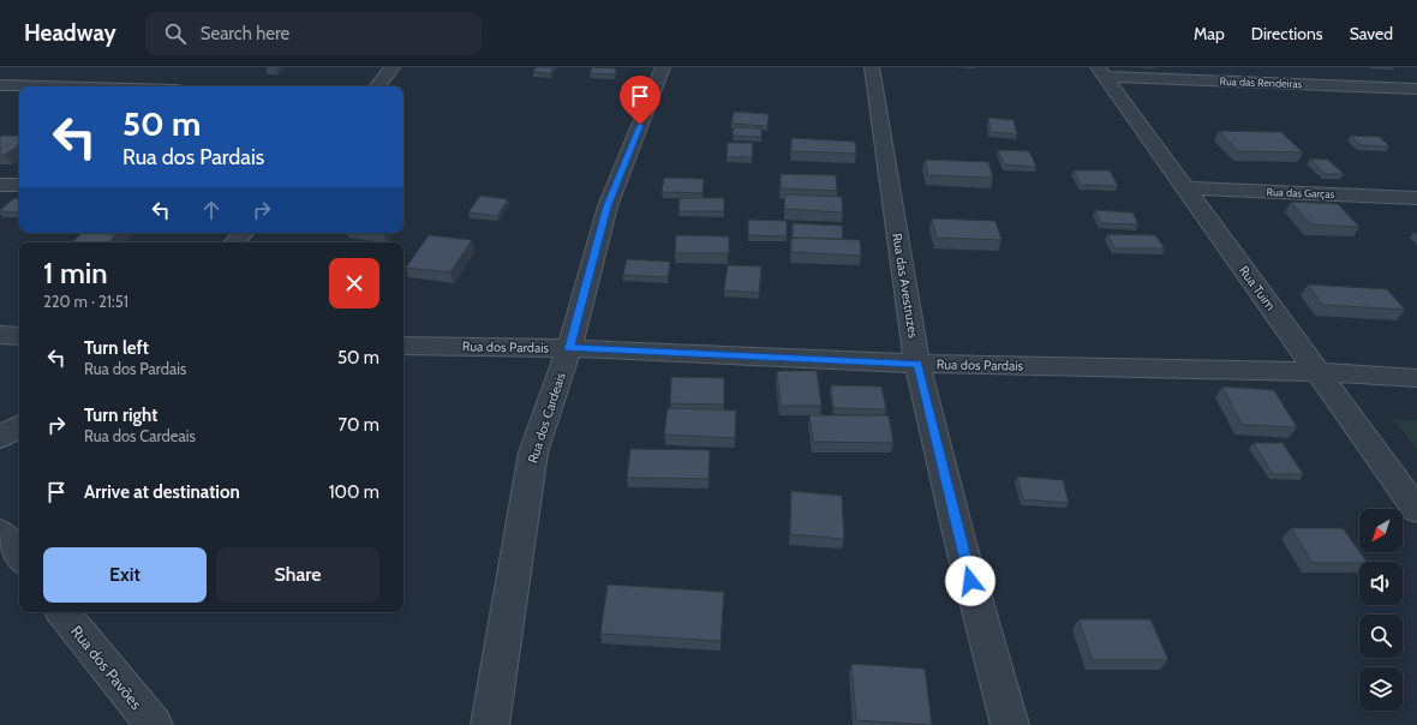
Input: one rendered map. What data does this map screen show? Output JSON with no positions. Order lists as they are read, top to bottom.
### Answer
{
  "streets": {
    "street": [
      "Rua das Rendeiras",
      "Rua das Garças",
      "Rua das Avestruzes",
      "Rua Tuim",
      "Rua dos Pardais",
      "Rua dos Cardeais",
      "Rua dos Pavões"
    ]
  },
  "crossings": [
    ["Rua das Rendeiras", "Rua Tuim"],
    ["Rua das Garças", "Rua Tuim"],
    ["Rua das Avestruzes", "Rua dos Pardais"],
    ["Rua Tuim", "Rua dos Pardais"],
    ["Rua dos Pardais", "Rua dos Cardeais"]
  ],
  "north": "bottom left",
  "page": {
    "header": "Headway",
    "search": "Search here",
    "nav": ["Map", "Directions", "Saved"],
    "turn": ["50 m", "Rua dos Pardais"],
    "heading": ["1 min", "220 m · 21:51"],
    "list": [
      {
        "name": "Turn left",
        "note": "Rua dos Pardais",
        "value": "50 m"
      },
      {
        "name": "Turn right",
        "note": "Rua dos Cardeais",
        "value": "70 m"
      },
      {
        "name": "Arrive at destination",
        "value": "100 m"
      }
    ],
    "buttons": ["Exit", "Share"]
  }
}
